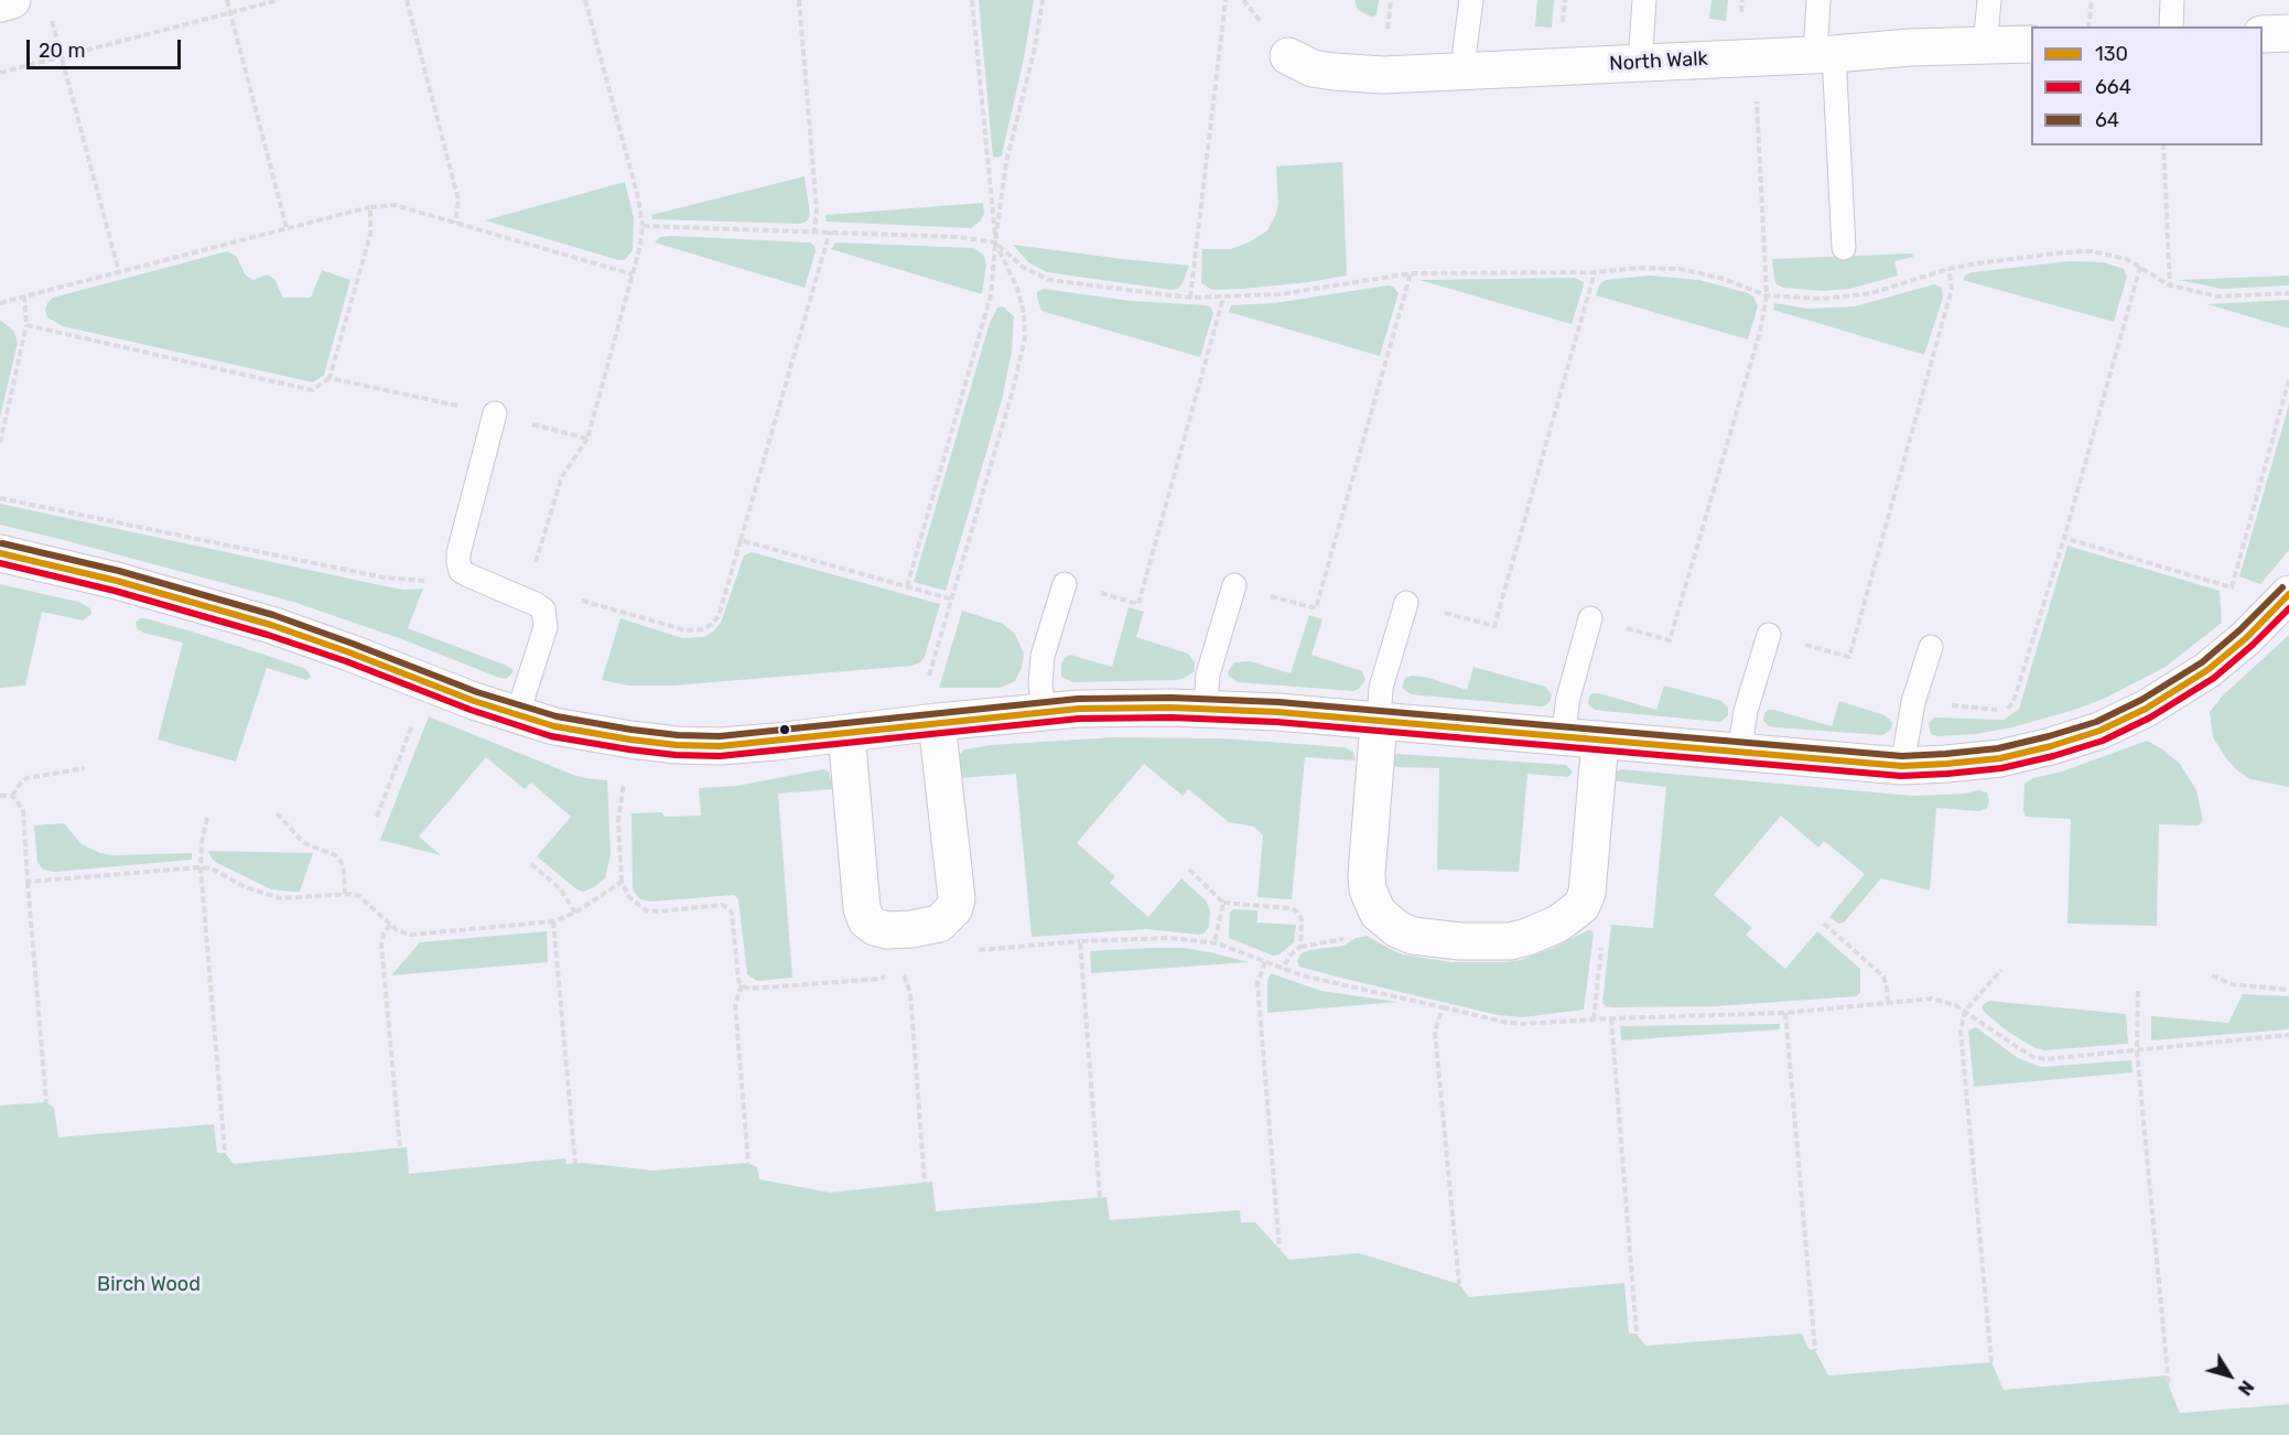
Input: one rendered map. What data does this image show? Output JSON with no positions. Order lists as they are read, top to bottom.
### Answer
{
  "streets": {
    "street": ["North Walk"]
  },
  "parks": ["Birch Wood"],
  "lines": ["transit line 64", "transit line 130", "transit line 664"],
  "legend": ["130", "664", "64"],
  "scale_bar": "20 m",
  "north": "bottom right"
}
